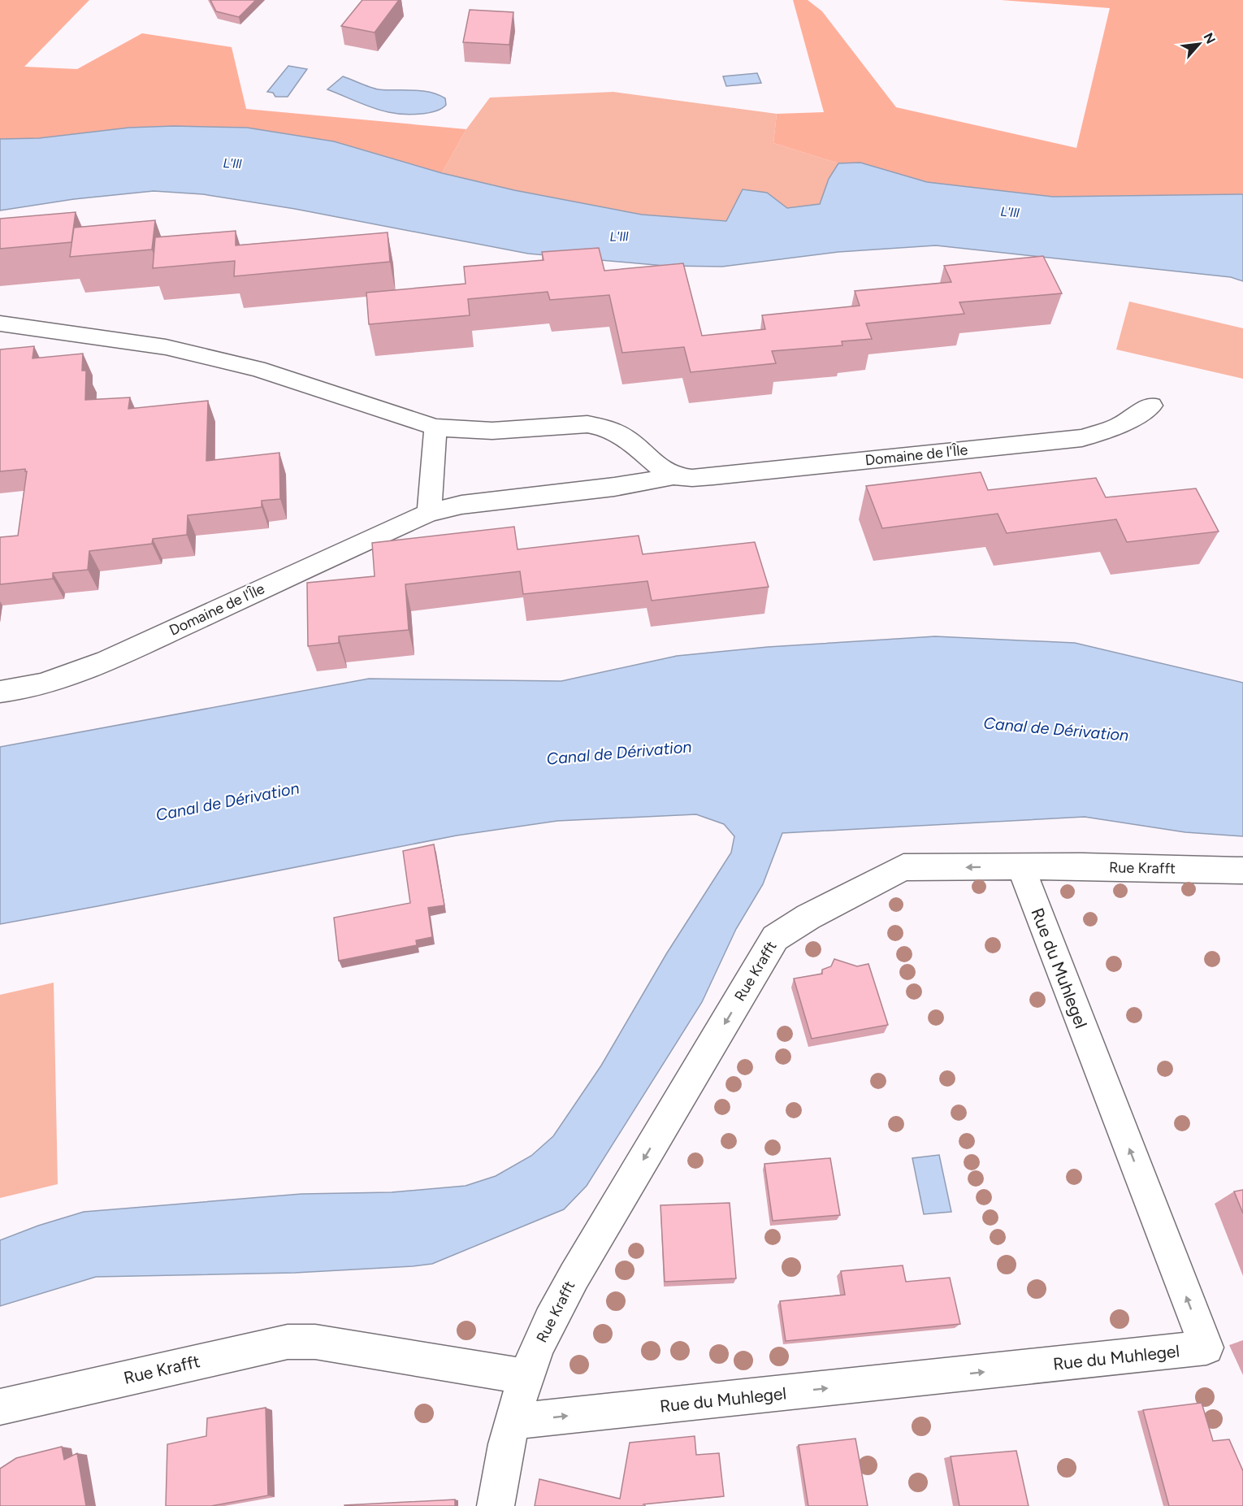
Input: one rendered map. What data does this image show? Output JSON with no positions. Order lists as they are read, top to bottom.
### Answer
{
  "streets": {
    "street": ["Domaine de l'Île", "Rue Krafft", "Rue du Muhlegel"]
  },
  "crossings": [
    ["Rue Krafft", "Rue du Muhlegel"]
  ],
  "one_way": ["Rue Krafft"],
  "water": ["L'Ill", "Canal de Dérivation"],
  "north": "top right"
}
